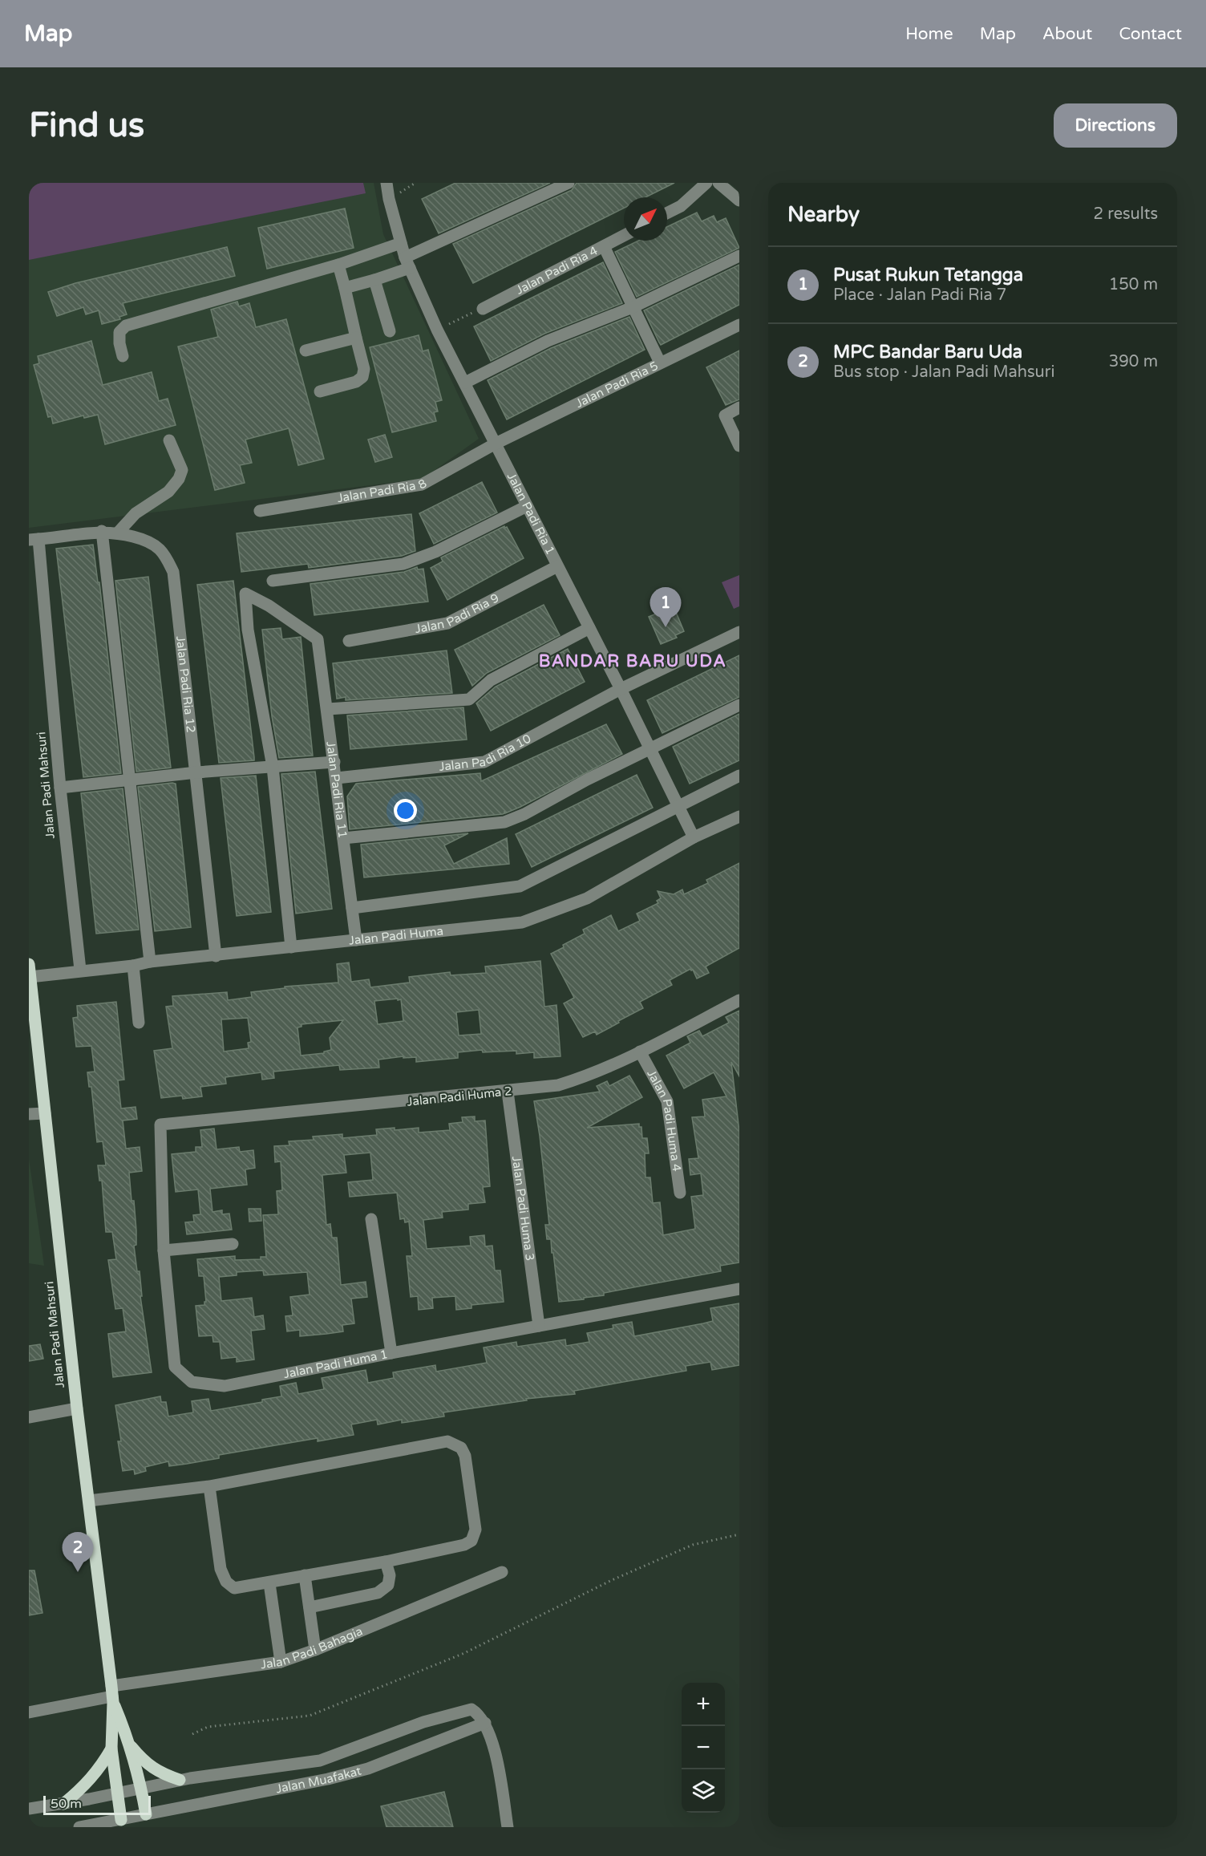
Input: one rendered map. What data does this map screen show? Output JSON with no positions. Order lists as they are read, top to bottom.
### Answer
{
  "streets": {
    "main road": ["Jalan Padi Mahsuri"],
    "street": [
      "Jalan Padi Ria 4",
      "Jalan Padi Ria 5",
      "Jalan Padi Ria 8",
      "Jalan Padi Ria 1",
      "Jalan Padi Ria 9",
      "Jalan Padi Ria 12",
      "Jalan Padi Ria 10",
      "Jalan Padi Ria 11",
      "Jalan Padi Huma",
      "Jalan Padi Huma 2",
      "Jalan Padi Huma 4",
      "Jalan Padi Huma 3",
      "Jalan Padi Huma 1",
      "Jalan Padi Bahagia",
      "Jalan Muafakat"
    ]
  },
  "crossings": [
    ["Jalan Padi Ria 5", "Jalan Padi Ria 8"],
    ["Jalan Padi Ria 5", "Jalan Padi Ria 1"],
    ["Jalan Padi Ria 8", "Jalan Padi Ria 1"],
    ["Jalan Padi Ria 1", "Jalan Padi Ria 9"],
    ["Jalan Padi Ria 1", "Jalan Padi Ria 10"],
    ["Jalan Padi Ria 1", "Jalan Padi Huma"],
    ["Jalan Padi Ria 12", "Jalan Padi Mahsuri"],
    ["Jalan Padi Ria 12", "Jalan Padi Huma"],
    ["Jalan Padi Ria 10", "Jalan Padi Ria 11"],
    ["Jalan Padi Mahsuri", "Jalan Padi Huma"],
    ["Jalan Padi Mahsuri", "Jalan Padi Bahagia"],
    ["Jalan Padi Mahsuri", "Jalan Muafakat"],
    ["Jalan Padi Ria 11", "Jalan Padi Huma"],
    ["Jalan Padi Huma 2", "Jalan Padi Huma 4"],
    ["Jalan Padi Huma 2", "Jalan Padi Huma 3"],
    ["Jalan Padi Huma 2", "Jalan Padi Huma 1"],
    ["Jalan Padi Huma 3", "Jalan Padi Huma 1"]
  ],
  "districts": ["BANDAR BARU UDA"],
  "scale_bar": "50 m",
  "north": "top right",
  "page": {
    "header": "Map",
    "nav": [
      "Home",
      "Map",
      "About",
      "Contact"
    ],
    "buttons": "Directions",
    "title": "Find us",
    "heading": ["Nearby", "2 results"],
    "list": [
      {
        "mark": "1",
        "name": "Pusat Rukun Tetangga",
        "note": "Place · Jalan Padi Ria 7",
        "value": "150 m"
      },
      {
        "mark": "2",
        "name": "MPC Bandar Baru Uda",
        "note": "Bus stop · Jalan Padi Mahsuri",
        "value": "390 m"
      }
    ],
    "pins": ["1", "2"],
    "map_buttons": ["+", "−"],
    "scale": "50 m"
  }
}
